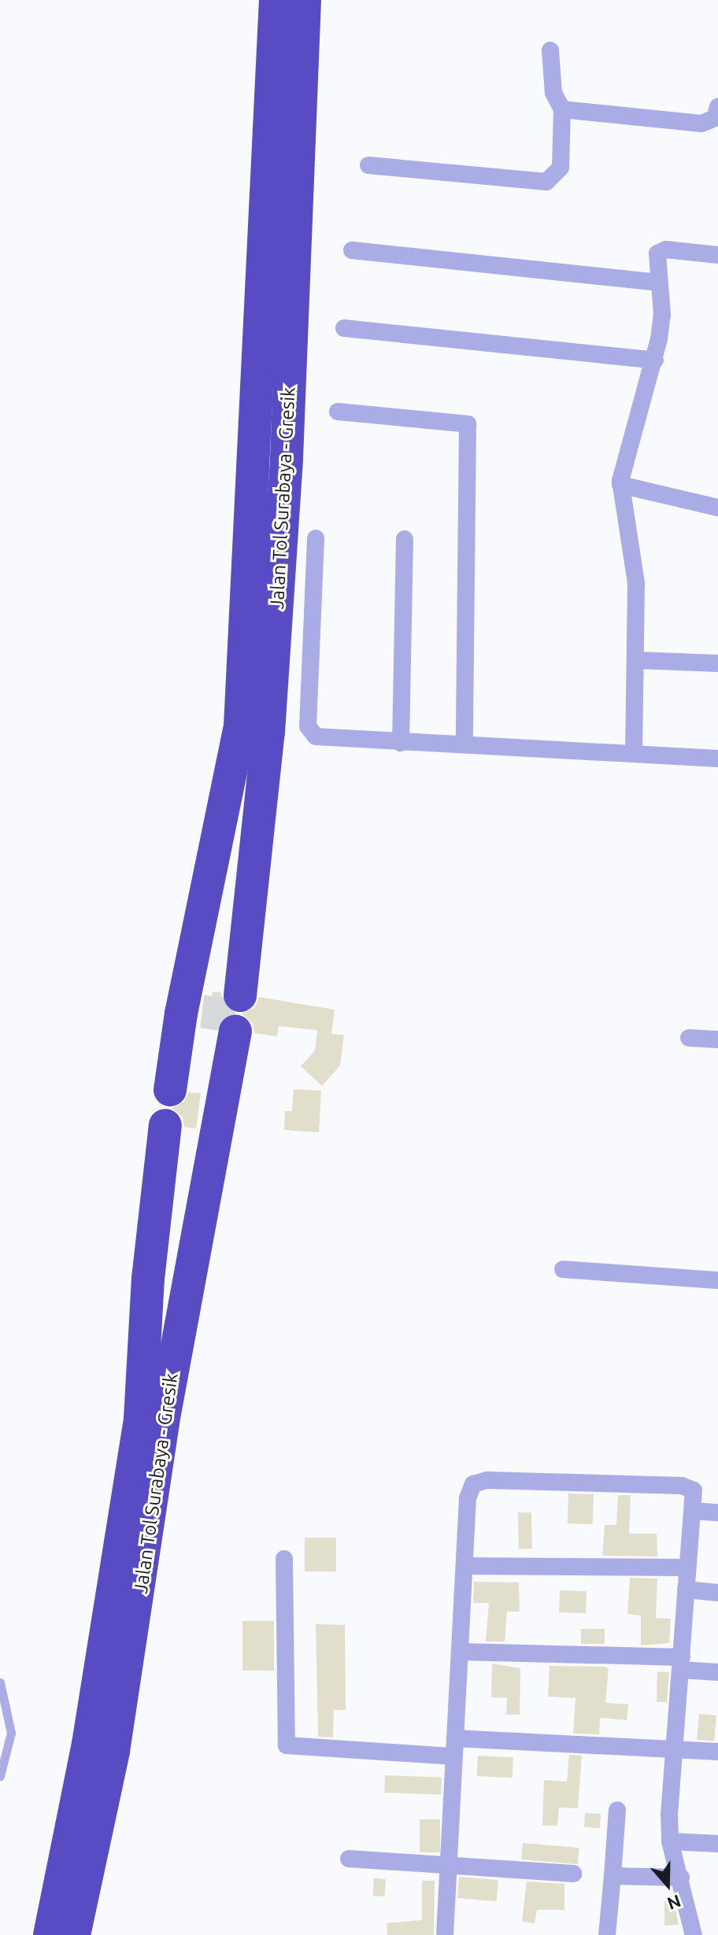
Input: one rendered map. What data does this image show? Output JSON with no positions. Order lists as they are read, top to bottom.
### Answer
{
  "streets": {
    "highway": ["Jalan Tol Surabaya - Gresik"]
  },
  "north": "bottom"
}
